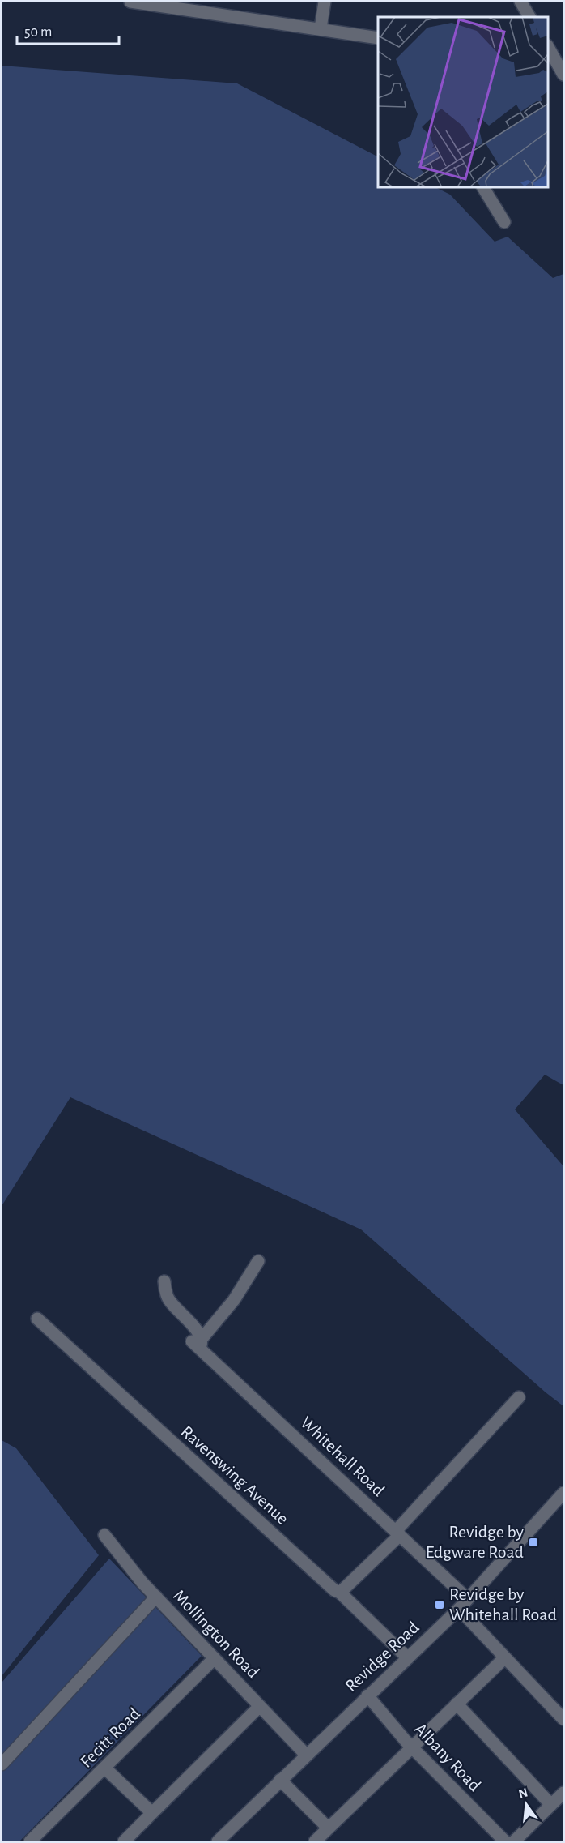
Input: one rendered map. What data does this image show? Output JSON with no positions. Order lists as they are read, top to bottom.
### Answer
{
  "streets": {
    "street": [
      "Whitehall Road",
      "Ravenswing Avenue",
      "Mollington Road",
      "Revidge Road",
      "Fecitt Road",
      "Albany Road"
    ]
  },
  "crossings": [
    ["Whitehall Road", "Revidge Road"],
    ["Ravenswing Avenue", "Revidge Road"],
    ["Mollington Road", "Revidge Road"],
    ["Mollington Road", "Fecitt Road"],
    ["Revidge Road", "Albany Road"]
  ],
  "places": {
    "transit": ["Revidge by Edgware Road", "Revidge by Whitehall Road"]
  },
  "scale_bar": "50 m",
  "north": "top"
}
